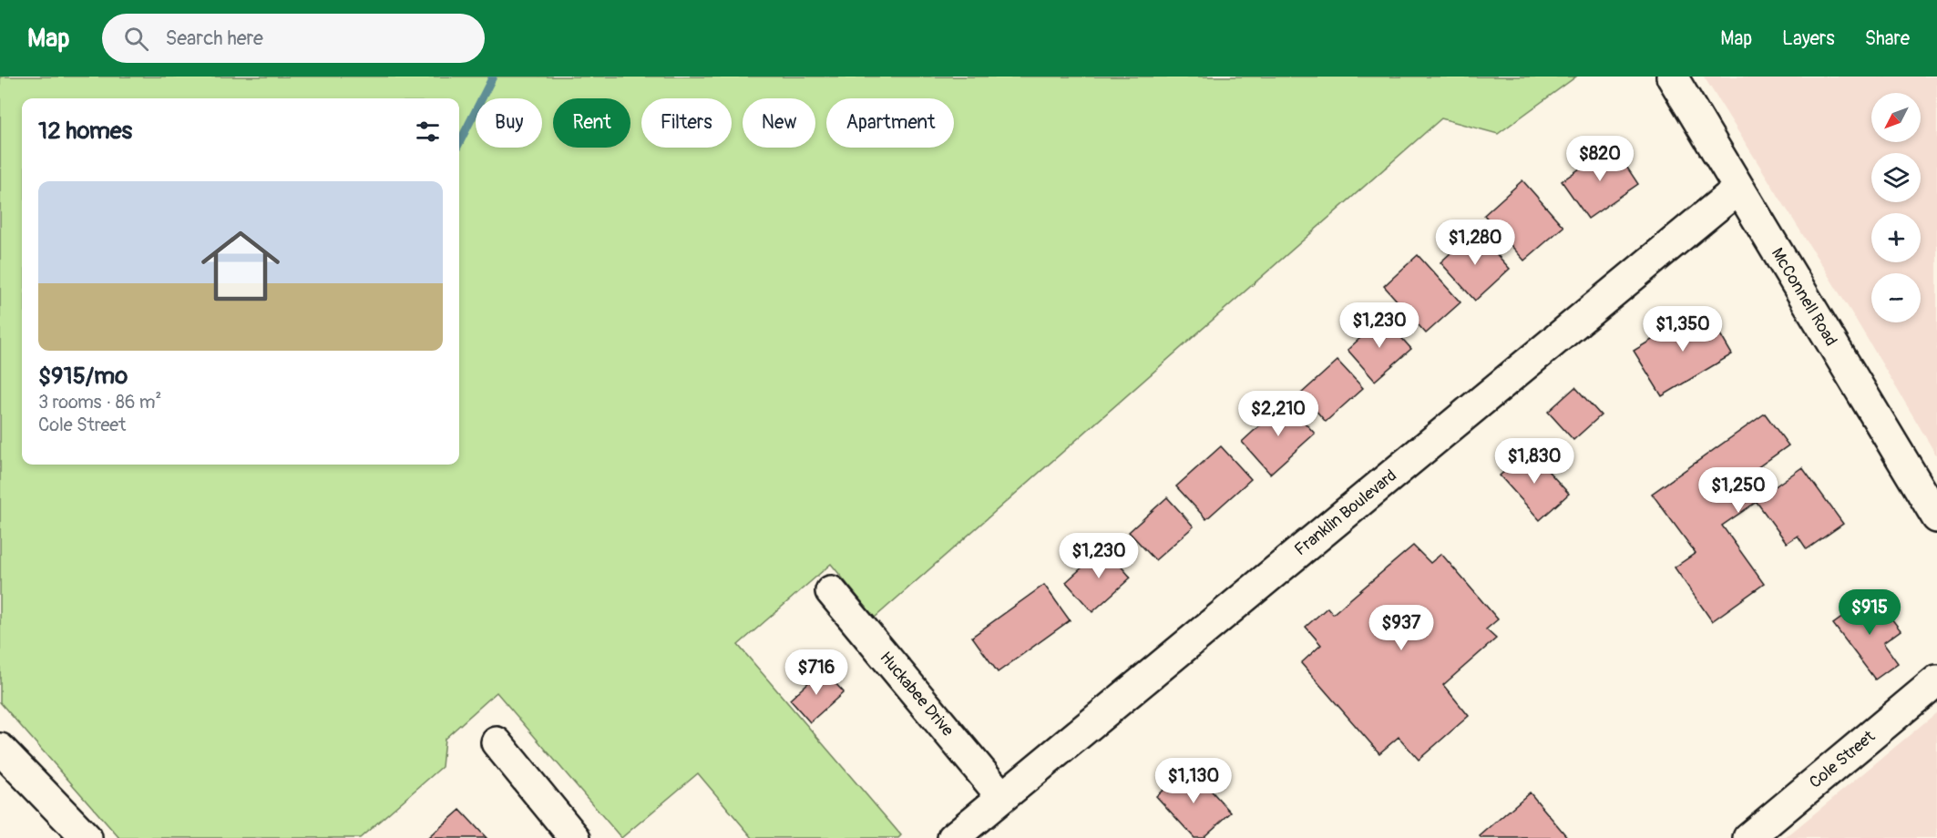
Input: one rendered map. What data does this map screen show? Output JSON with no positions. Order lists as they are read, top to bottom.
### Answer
{
  "streets": {
    "street": [
      "McConnell Road",
      "Franklin Boulevard",
      "Huckabee Drive",
      "Cole Street"
    ]
  },
  "crossings": [
    ["McConnell Road", "Franklin Boulevard"],
    ["Franklin Boulevard", "Huckabee Drive"]
  ],
  "north": "bottom left",
  "page": {
    "header": "Map",
    "search": "Search here",
    "nav": ["Map", "Layers", "Share"],
    "map_buttons": ["+", "−"],
    "chip": [
      "Buy",
      "Rent",
      "Filters",
      "New",
      "Apartment"
    ],
    "heading": "12 homes",
    "price": [
      "$820",
      "$1,280",
      "$1,230",
      "$1,350",
      "$2,210",
      "$1,830",
      "$1,250",
      "$1,230",
      "$915",
      "$937",
      "$716",
      "$1,130"
    ],
    "list": [
      {
        "name": "$915/mo",
        "note": "3 rooms · 86 m² · Cole Street"
      }
    ]
  }
}
